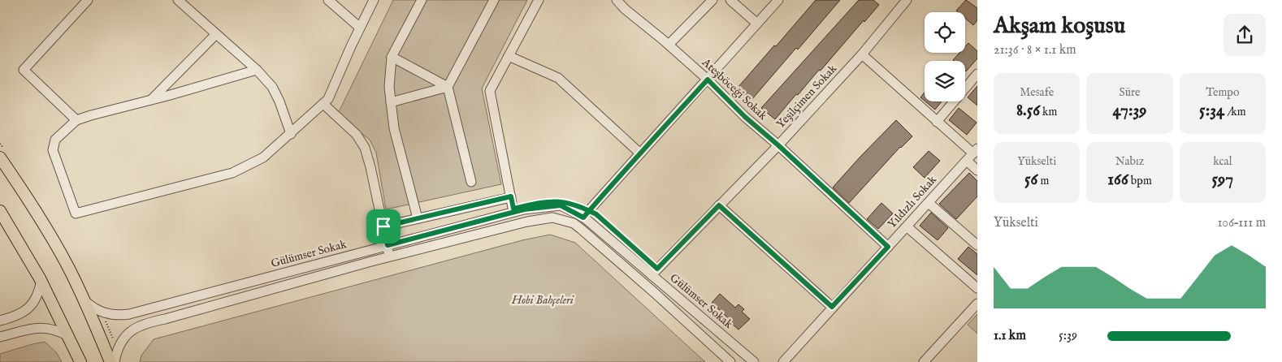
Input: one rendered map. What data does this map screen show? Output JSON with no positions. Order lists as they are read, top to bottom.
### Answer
{
  "streets": {
    "street": [
      "Ateşböceği Sokak",
      "Yeşilçimen Sokak",
      "Yıldızlı Sokak",
      "Gülümser Sokak"
    ]
  },
  "crossings": [
    ["Ateşböceği Sokak", "Yeşilçimen Sokak"],
    ["Ateşböceği Sokak", "Yıldızlı Sokak"],
    ["Yeşilçimen Sokak", "Gülümser Sokak"]
  ],
  "parks": ["Hobi Bahçeleri"],
  "page": {
    "heading": ["Akşam koşusu", "21:36 · 8 × 1.1 km"],
    "stats": [
      ["Mesafe", "8.56 km"],
      ["Süre", "47:39"],
      ["Tempo", "5:34 /km"],
      ["Yükselti", "56 m"],
      ["Nabız", "166 bpm"],
      ["kcal", "597"]
    ],
    "chart": ["Yükselti", "106–111 m"],
    "list": [
      {
        "name": "1.1 km",
        "note": "5:39"
      }
    ]
  }
}
